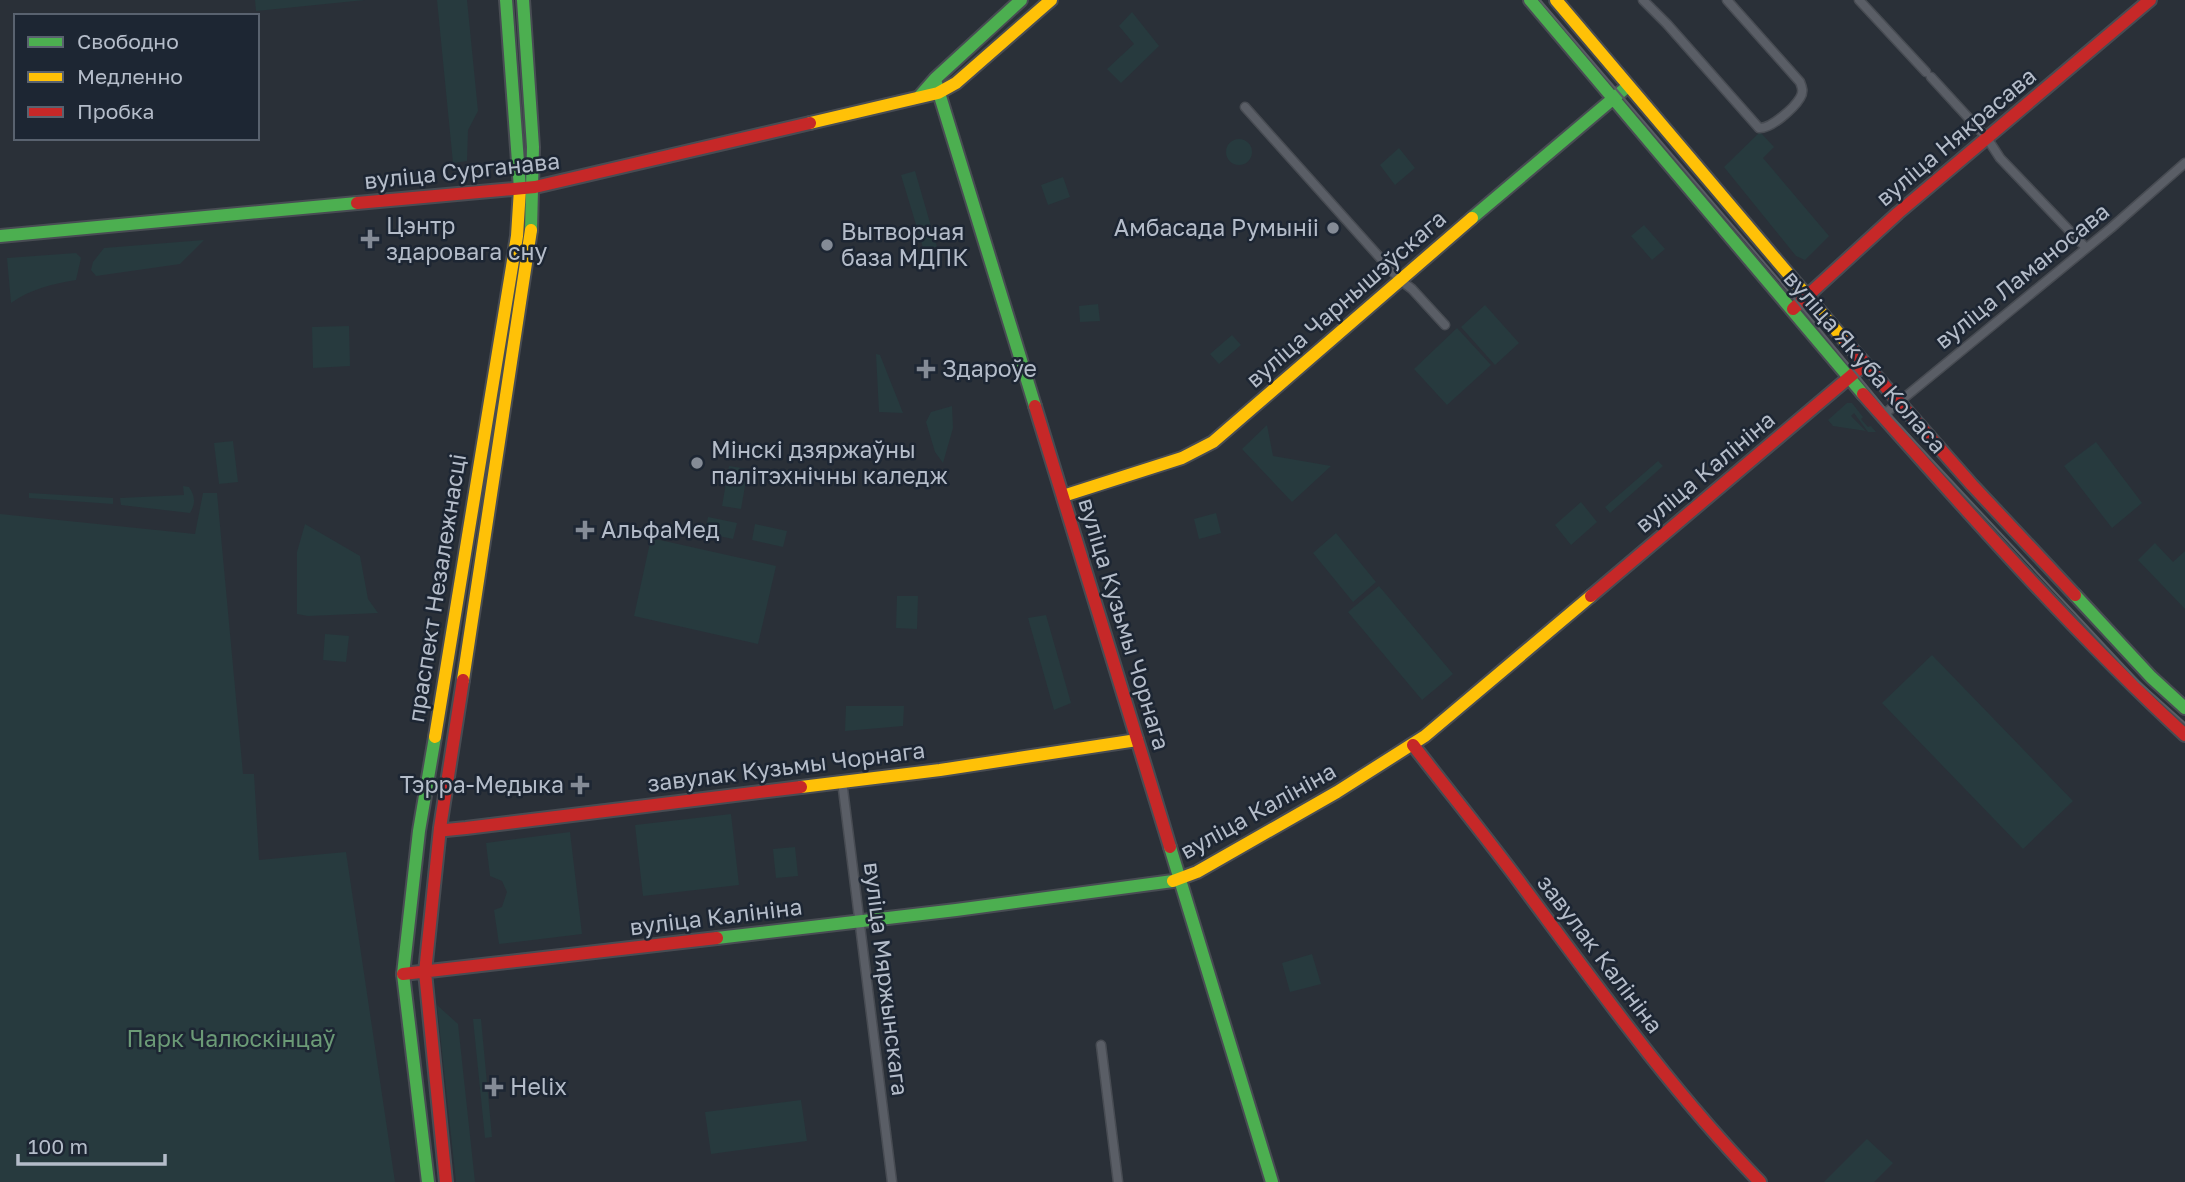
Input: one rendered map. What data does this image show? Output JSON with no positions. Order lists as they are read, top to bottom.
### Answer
{
  "streets": {
    "main road": [
      "вуліца Някрасава",
      "вуліца Сурганава",
      "вуліца Чарнышэўскага",
      "вуліца Якуба Коласа",
      "вуліца Калініна",
      "праспект Незалежнасці",
      "вуліца Кузьмы Чорнага",
      "завулак Кузьмы Чорнага",
      "завулак Калініна"
    ],
    "street": ["вуліца Ламаносава", "вуліца Мяржынскага"]
  },
  "crossings": [
    ["вуліца Някрасава", "вуліца Якуба Коласа"],
    ["вуліца Сурганава", "праспект Незалежнасці"],
    ["вуліца Сурганава", "вуліца Кузьмы Чорнага"],
    ["вуліца Ламаносава", "вуліца Якуба Коласа"],
    ["вуліца Чарнышэўскага", "вуліца Якуба Коласа"],
    ["вуліца Чарнышэўскага", "вуліца Кузьмы Чорнага"],
    ["вуліца Якуба Коласа", "вуліца Калініна"],
    ["вуліца Калініна", "праспект Незалежнасці"],
    ["вуліца Калініна", "вуліца Кузьмы Чорнага"],
    ["вуліца Калініна", "завулак Калініна"],
    ["вуліца Калініна", "вуліца Мяржынскага"],
    ["праспект Незалежнасці", "завулак Кузьмы Чорнага"],
    ["вуліца Кузьмы Чорнага", "завулак Кузьмы Чорнага"],
    ["завулак Кузьмы Чорнага", "вуліца Мяржынскага"]
  ],
  "parks": ["Парк Чалюскінцаў"],
  "places": {
    "other": ["Амбасада Румыніі", "Вытворчая база МДПК", "Мінскі дзяржаўны палітэхнічны каледж"],
    "health": [
      "Цэнтр здаровага сну",
      "Здароўе",
      "АльфаМед",
      "Тэрра-Медыка",
      "Helix"
    ]
  },
  "legend": ["Свободно", "Медленно", "Пробка"],
  "scale_bar": "100 m"
}
